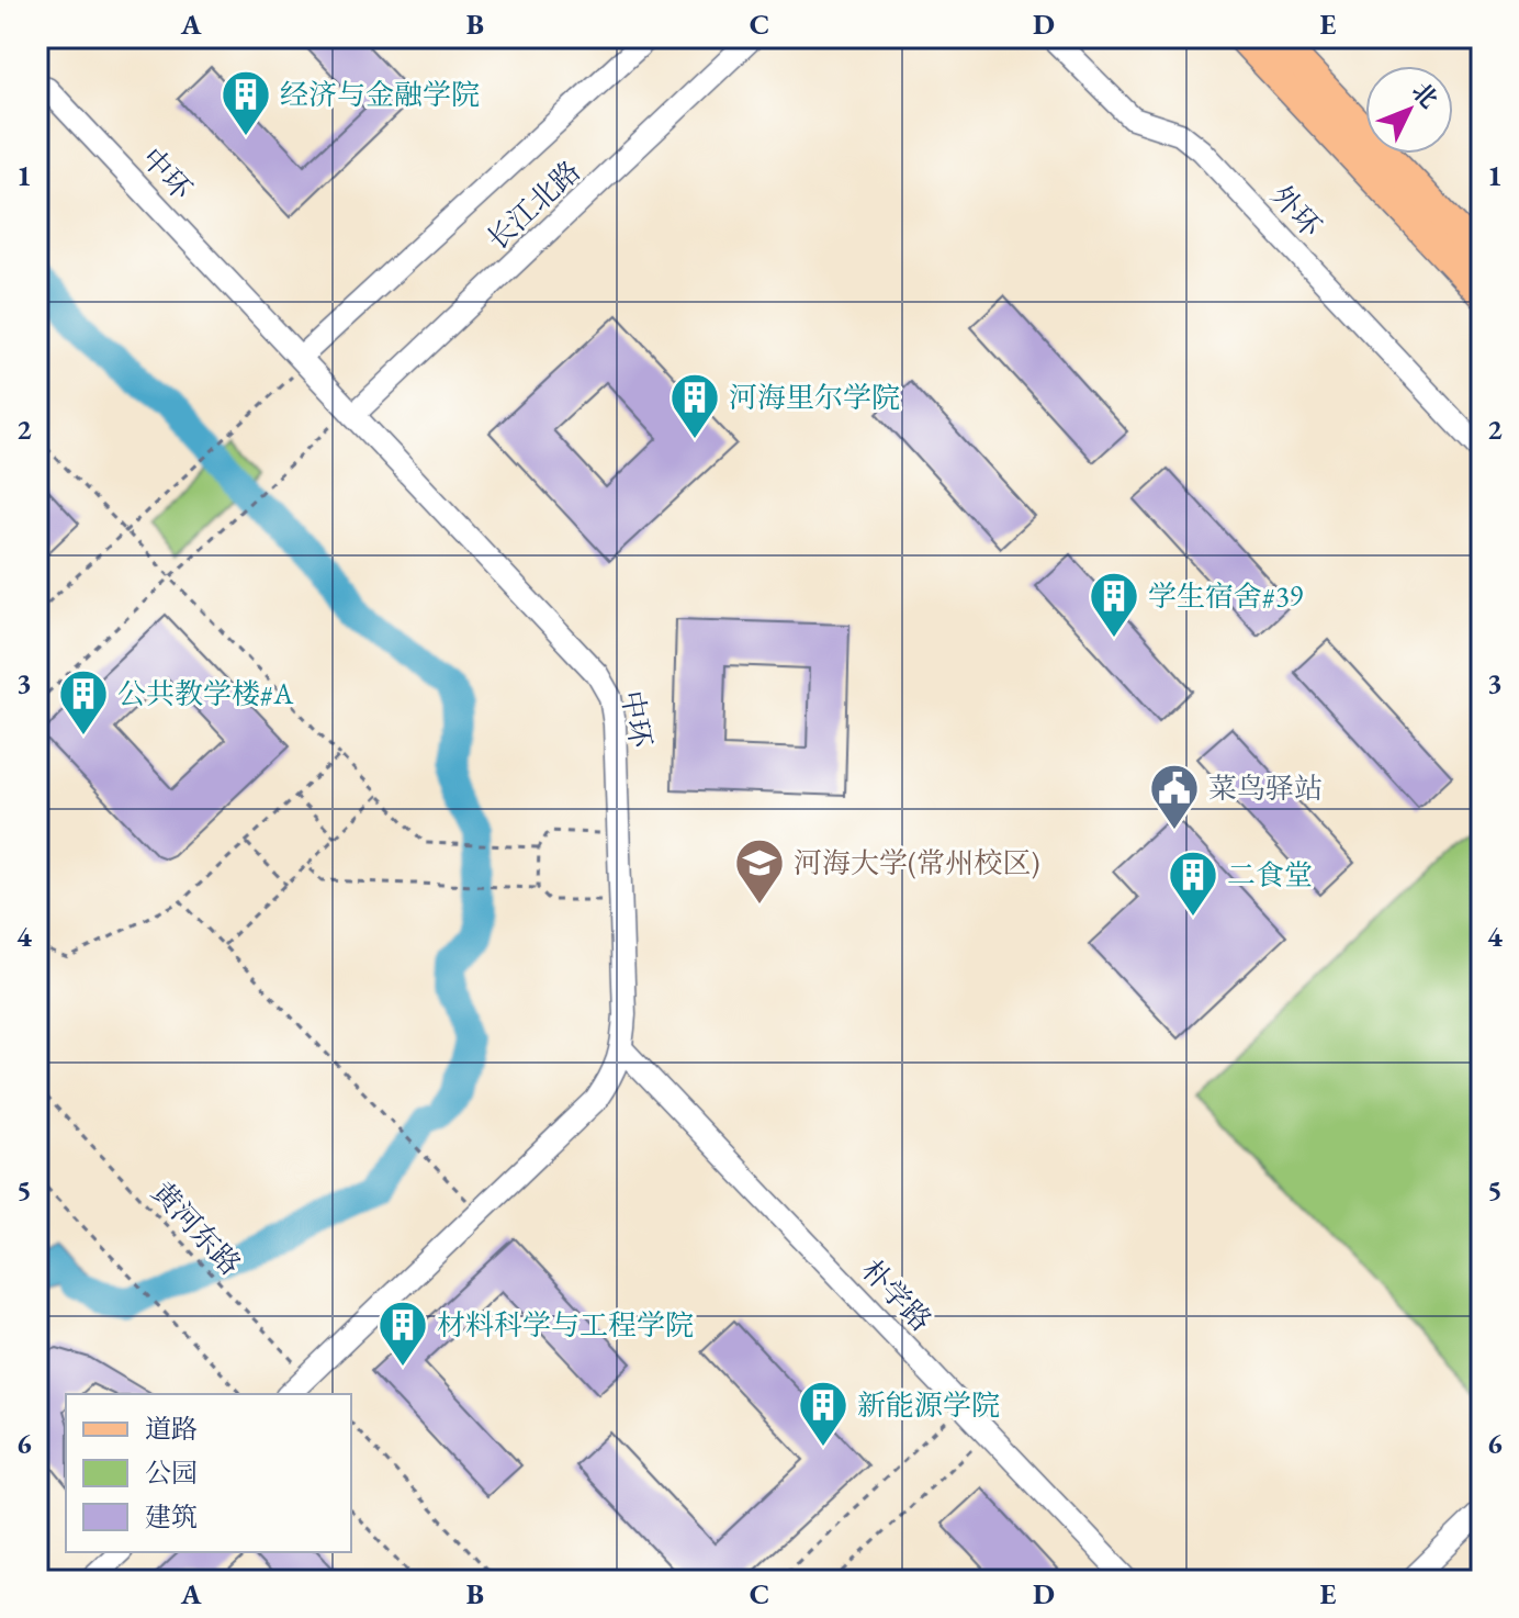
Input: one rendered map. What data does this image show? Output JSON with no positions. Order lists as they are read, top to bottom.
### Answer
{
  "streets": {
    "lane": [
      "中环",
      "长江北路",
      "外环",
      "朴学路"
    ],
    "path": ["黄河东路"]
  },
  "crossings": [
    ["中环", "长江北路"],
    ["中环", "黄河东路"],
    ["中环", "朴学路"]
  ],
  "places": {
    "building": [
      "经济与金融学院",
      "河海里尔学院",
      "学生宿舍#39",
      "公共教学楼#A",
      "二食堂",
      "材料科学与工程学院",
      "新能源学院"
    ],
    "public building": ["菜鸟驿站"],
    "school or university": ["河海大学(常州校区)"]
  },
  "legend": ["道路", "公园", "建筑"],
  "north": "top right",
  "grid": {
    "columns": [
      "A",
      "B",
      "C",
      "D",
      "E"
    ],
    "rows": [
      "1",
      "2",
      "3",
      "4",
      "5",
      "6"
    ]
  }
}
